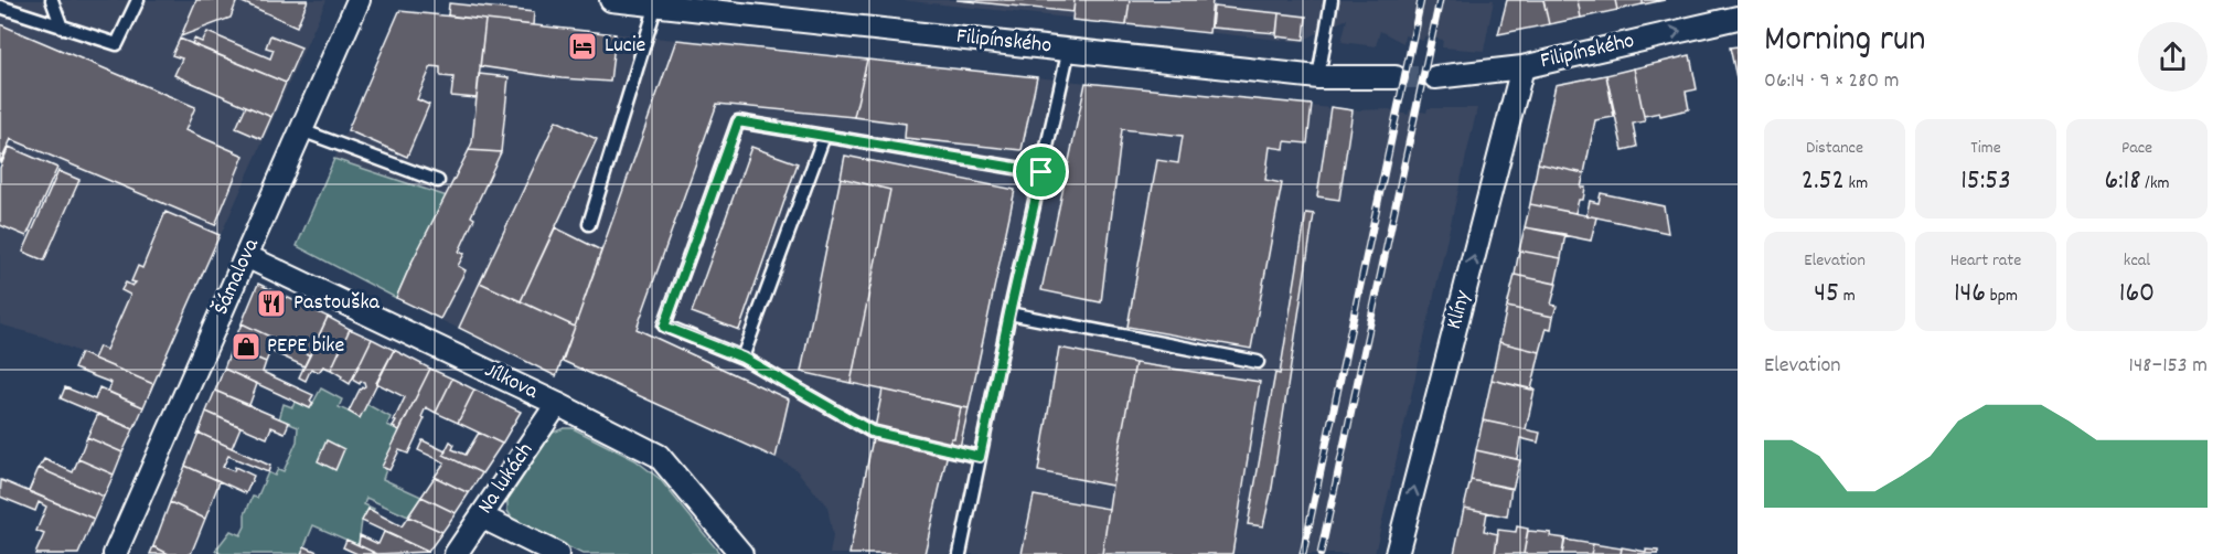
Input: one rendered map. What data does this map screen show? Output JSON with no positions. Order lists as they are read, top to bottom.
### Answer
{
  "streets": {
    "street": [
      "Filipínského",
      "Šámalova",
      "Klíny",
      "Jílkova",
      "Na lukách"
    ]
  },
  "crossings": [
    ["Filipínského", "Klíny"],
    ["Šámalova", "Jílkova"],
    ["Jílkova", "Na lukách"]
  ],
  "one_way": ["Klíny"],
  "places": {
    "hotel": ["Lucie"],
    "restaurant": ["Pastouška"],
    "shop": ["PEPE bike"]
  },
  "page": {
    "heading": ["Morning run", "06:14 · 9 × 280 m"],
    "stats": [
      ["Distance", "2.52 km"],
      ["Time", "15:53"],
      ["Pace", "6:18 /km"],
      ["Elevation", "45 m"],
      ["Heart rate", "146 bpm"],
      ["kcal", "160"]
    ],
    "chart": ["Elevation", "148–153 m"]
  }
}
